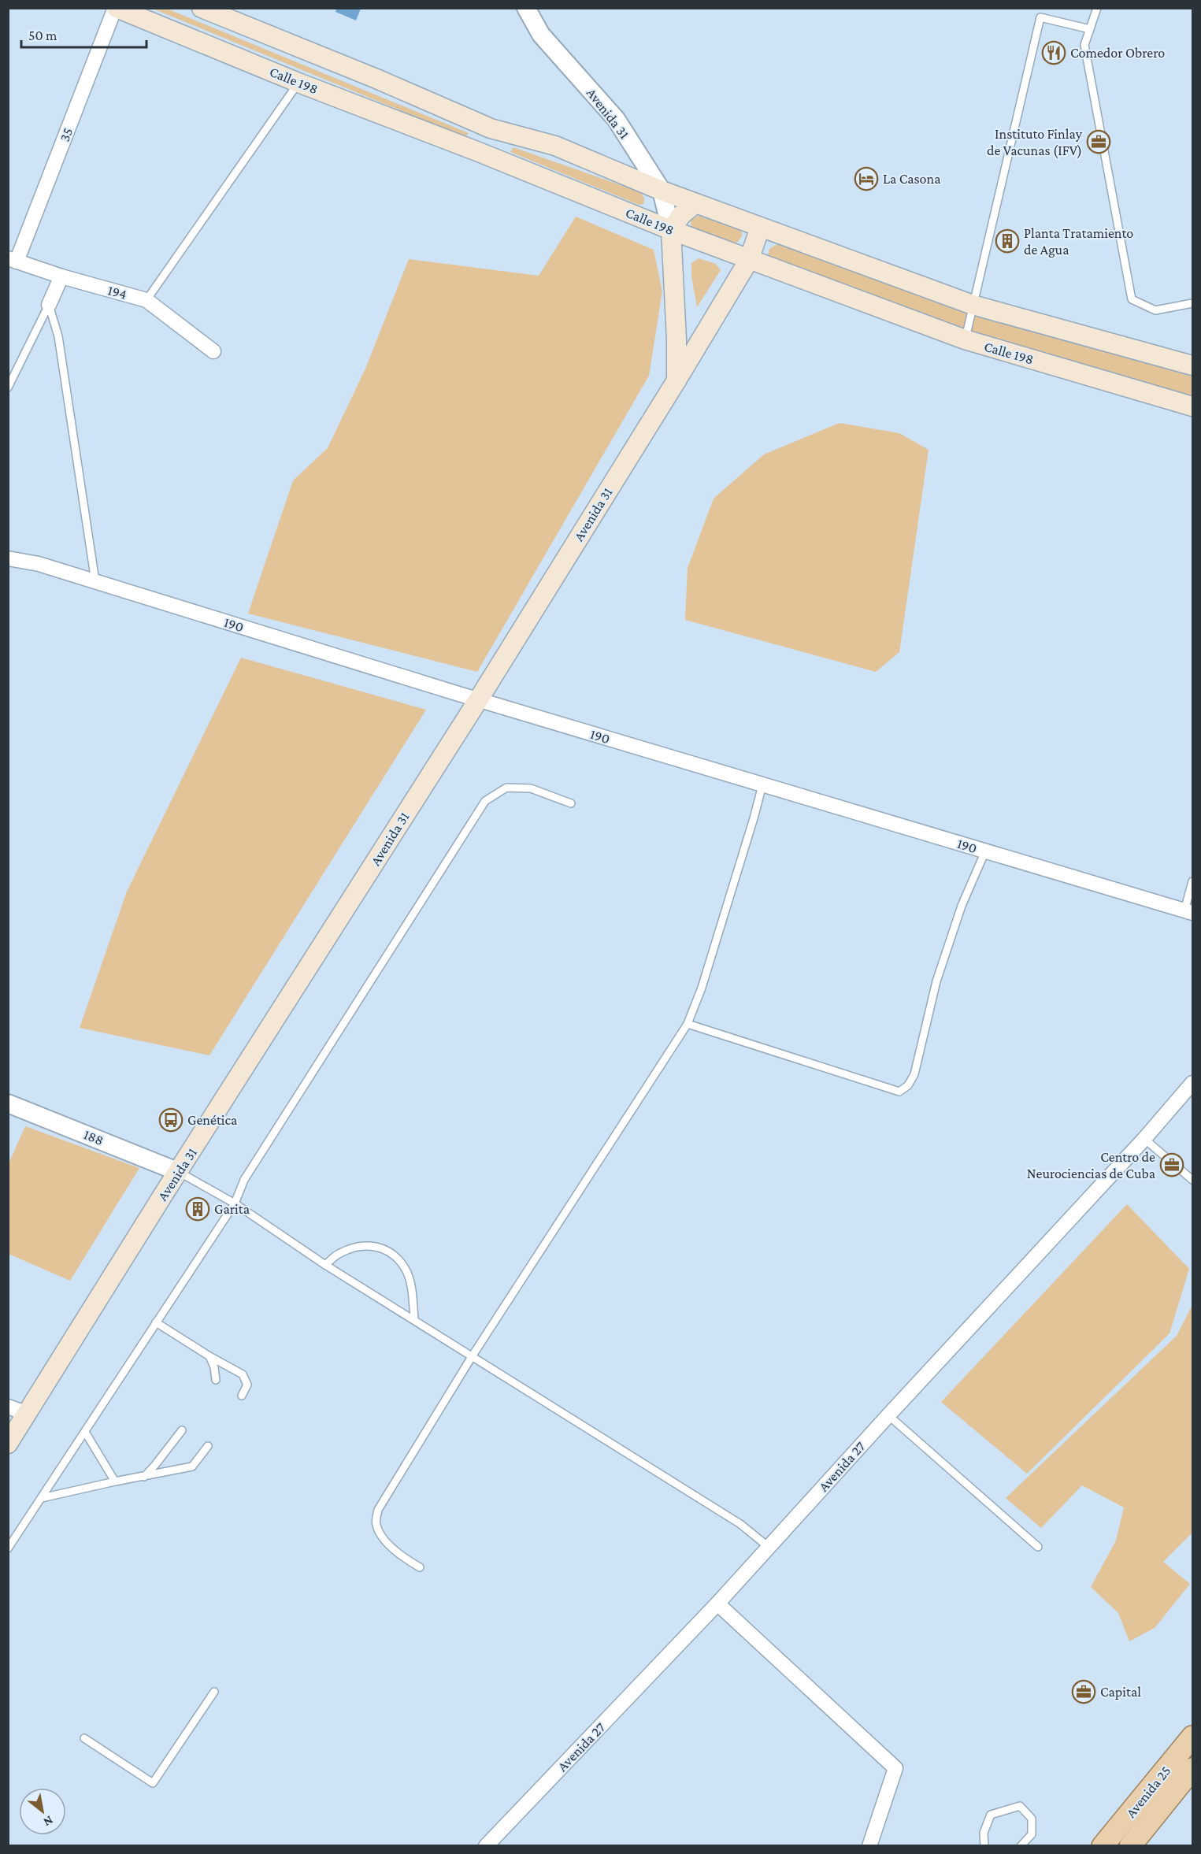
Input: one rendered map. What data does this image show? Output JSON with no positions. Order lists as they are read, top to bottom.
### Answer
{
  "streets": {
    "main road": ["Calle 198", "Avenida 31", "Avenida 25"],
    "street": [
      "35",
      "194",
      "190",
      "188",
      "Avenida 27"
    ]
  },
  "crossings": [
    ["Calle 198", "Avenida 31"],
    ["Calle 198", "35"],
    ["Avenida 31", "190"],
    ["Avenida 31", "188"],
    ["35", "194"]
  ],
  "places": {
    "restaurant": ["Comedor Obrero"],
    "office": ["Instituto Finlay de Vacunas (IFV)", "Centro de Neurociencias de Cuba", "Capital"],
    "hotel": ["La Casona"],
    "building": ["Planta Tratamiento de Agua", "Garita"],
    "bus stop": ["Genética"]
  },
  "scale_bar": "50 m",
  "north": "bottom right"
}
